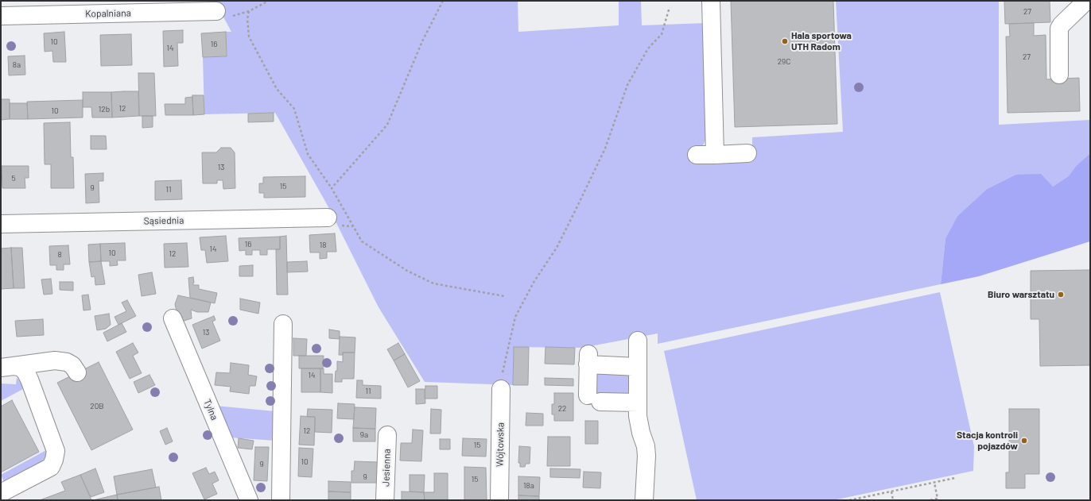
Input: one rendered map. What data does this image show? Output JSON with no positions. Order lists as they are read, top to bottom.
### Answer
{
  "streets": {
    "street": [
      "Kopalniana",
      "Sąsiednia",
      "Tylna",
      "Wójtowska",
      "Jesienna"
    ]
  },
  "places": ["Hala sportowa UTH Radom", "Biuro warsztatu", "Stacja kontroli pojazdów"],
  "house_numbers": [
    "27",
    "10",
    "16",
    "14",
    "27",
    "29C",
    "8a",
    "12",
    "12b",
    "10",
    "13",
    "5",
    "15",
    "9",
    "11",
    "16",
    "18",
    "14",
    "10",
    "12",
    "8",
    "13",
    "14",
    "11",
    "20B",
    "22",
    "12",
    "9a",
    "15",
    "10",
    "9",
    "9",
    "15",
    "18a"
  ]
}
